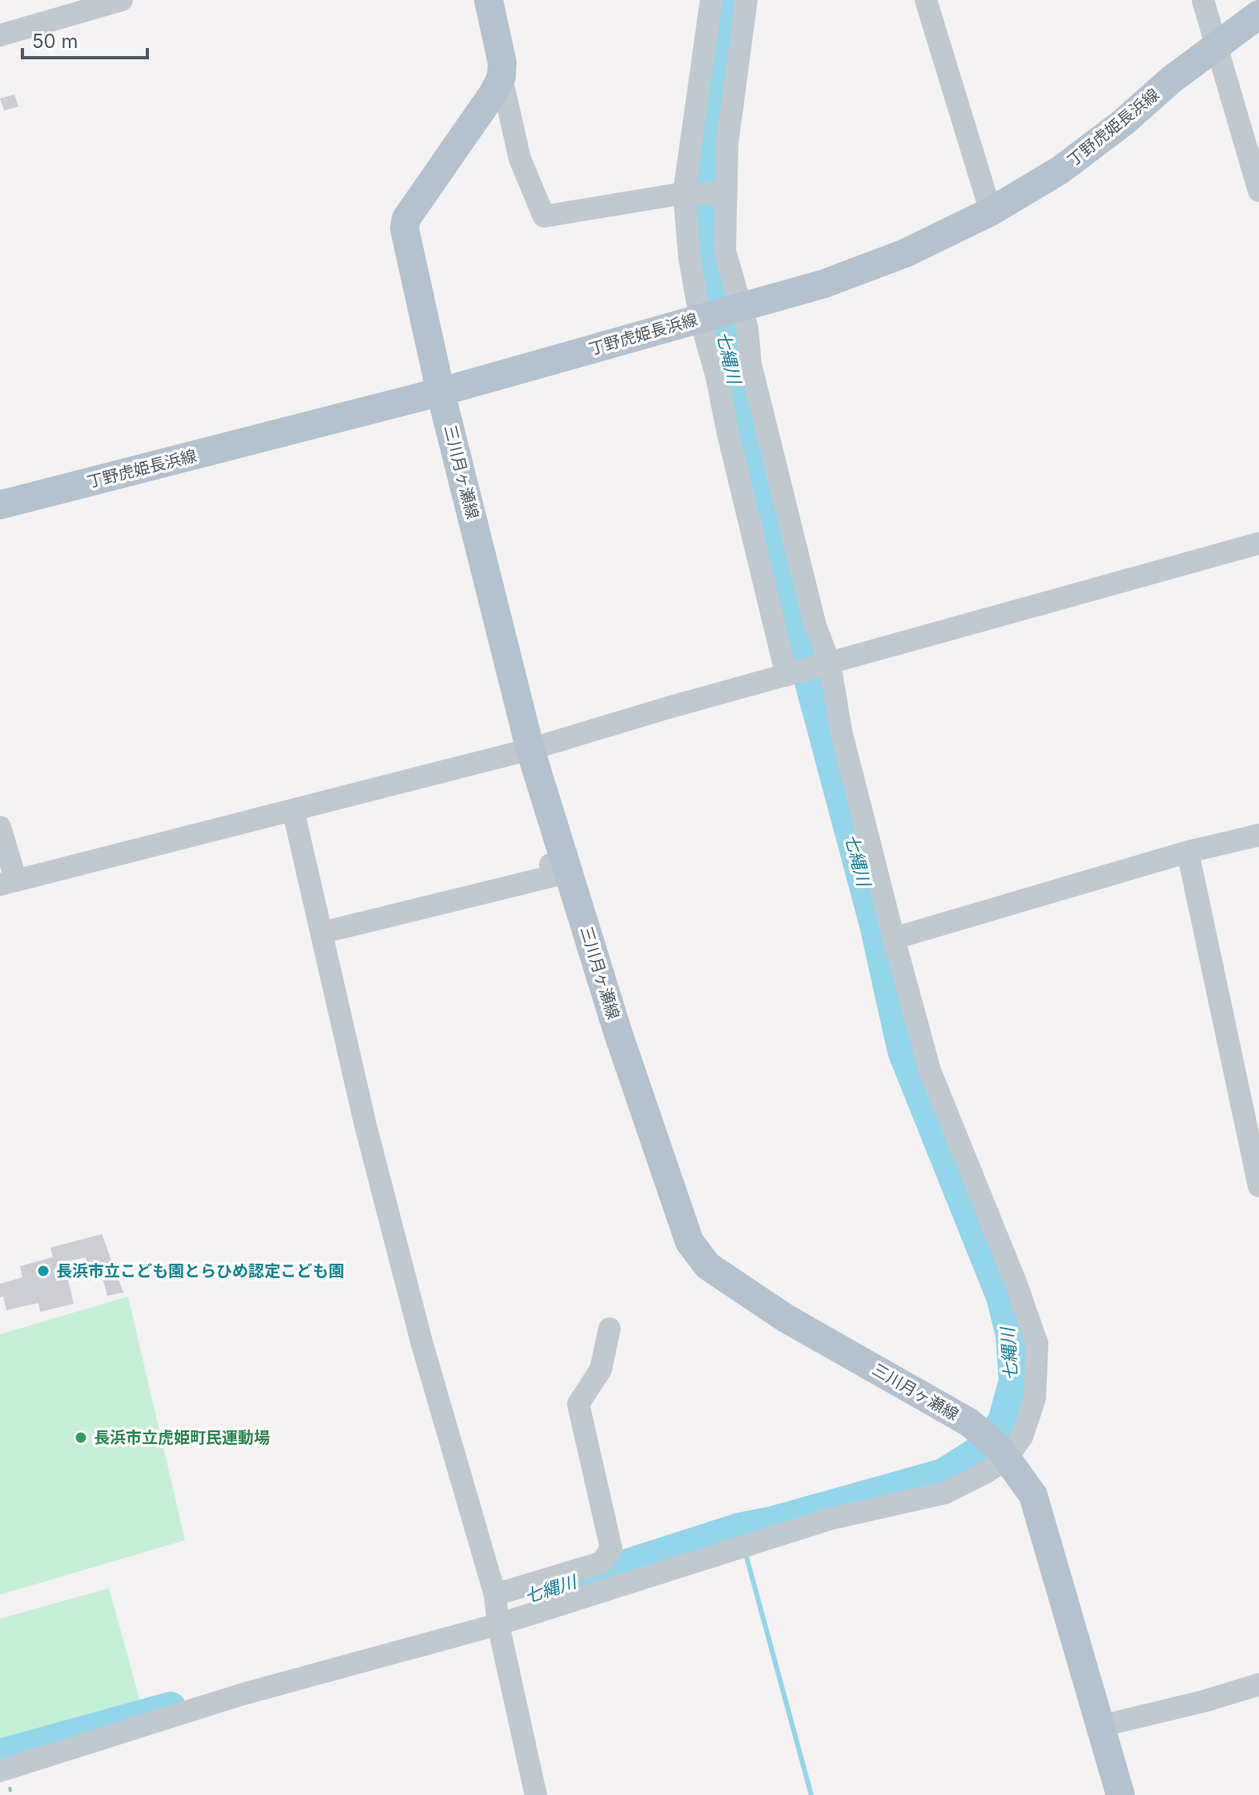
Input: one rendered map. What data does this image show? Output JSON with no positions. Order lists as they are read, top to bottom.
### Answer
{
  "streets": {
    "main road": ["丁野虎姫長浜線", "三川月ヶ瀬線"]
  },
  "crossings": [
    ["丁野虎姫長浜線", "三川月ヶ瀬線"]
  ],
  "water": ["七縄川"],
  "places": ["長浜市立こども園とらひめ認定こども園", "長浜市立虎姫町民運動場"],
  "scale_bar": "50 m"
}
